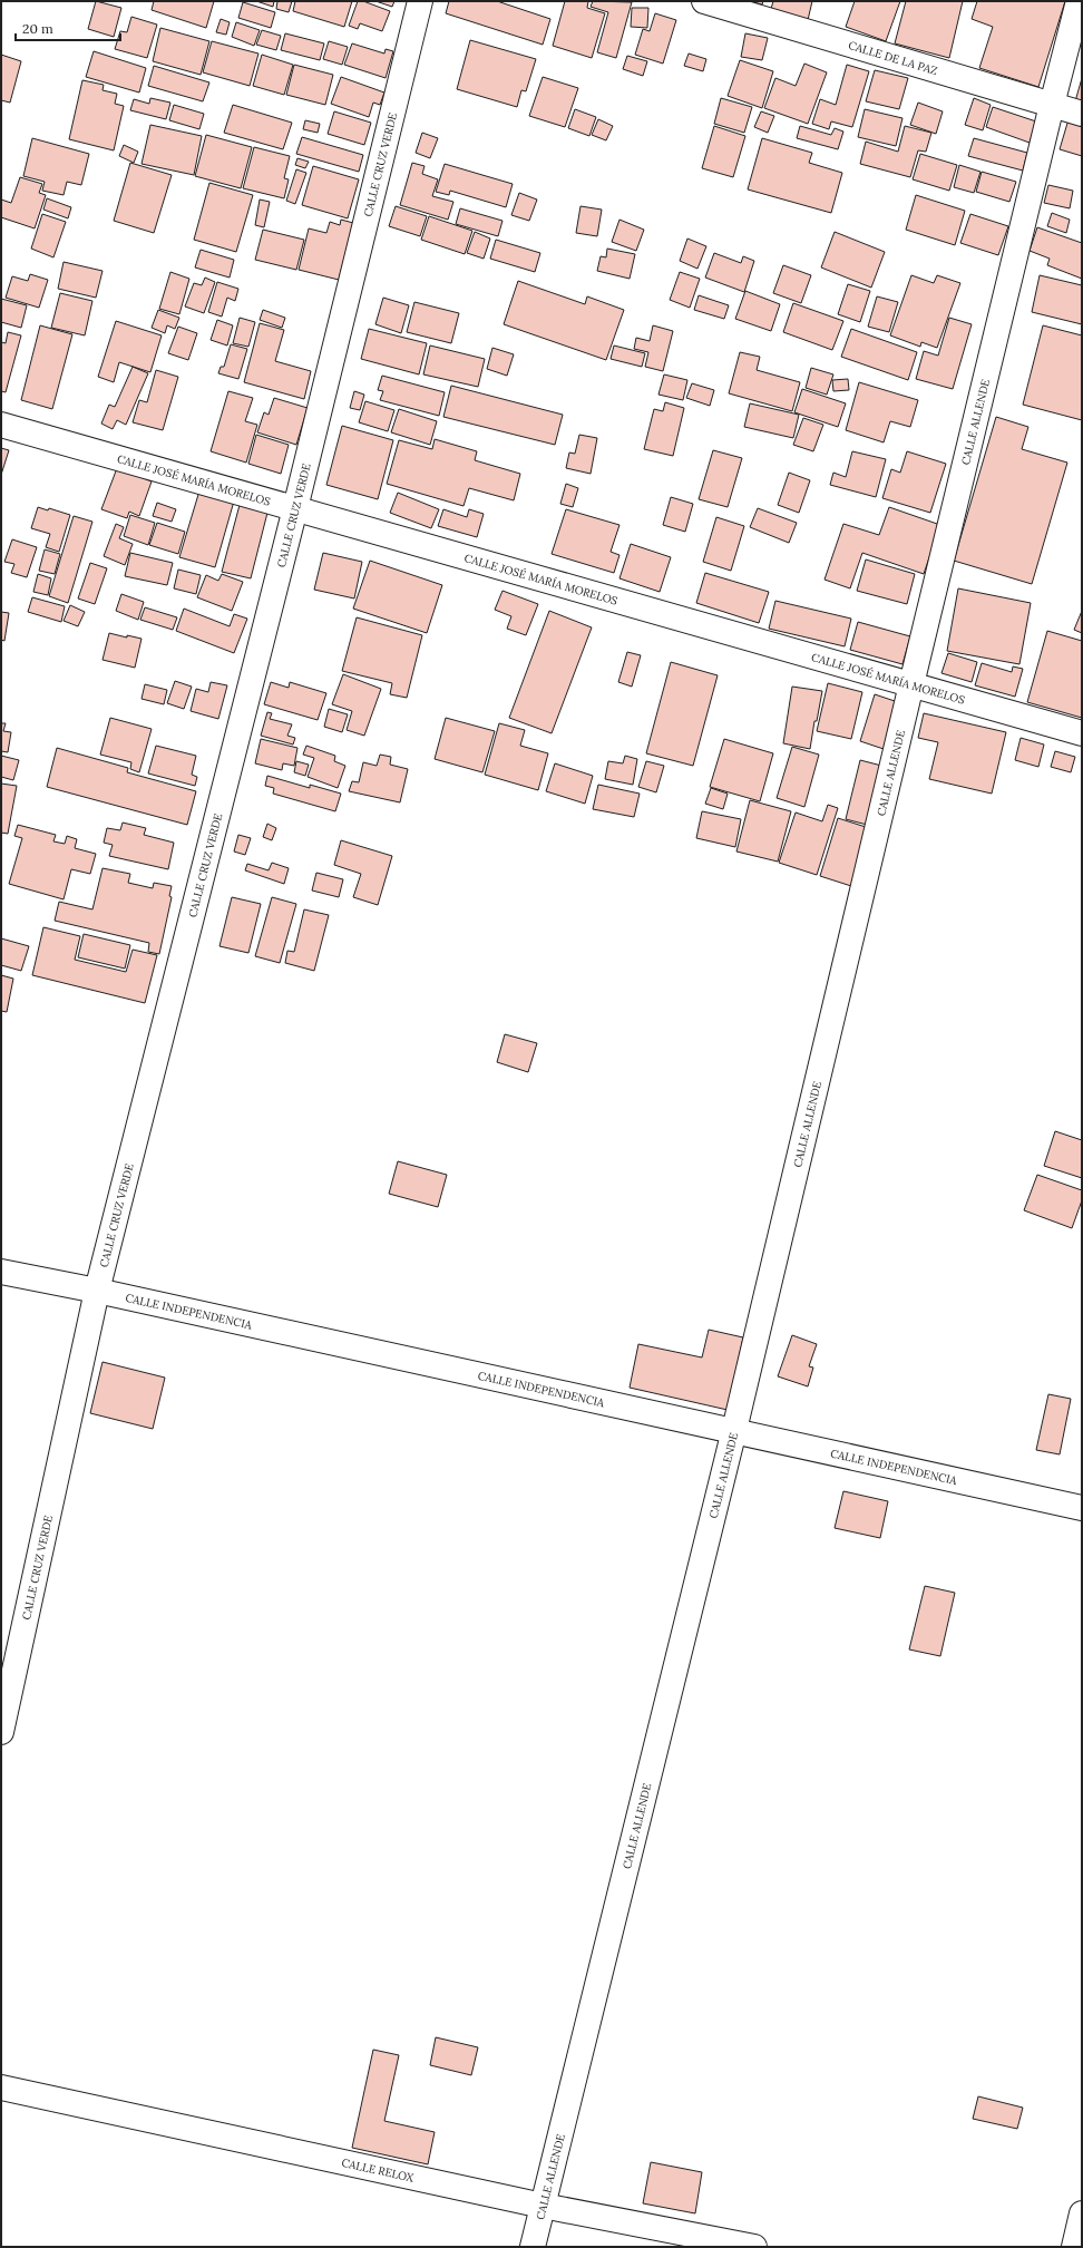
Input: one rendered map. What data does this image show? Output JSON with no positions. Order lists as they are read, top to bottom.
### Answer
{
  "streets": {
    "street": [
      "CALLE DE LA PAZ",
      "CALLE CRUZ VERDE",
      "CALLE ALLENDE",
      "CALLE JOSÉ MARÍA MORELOS",
      "CALLE INDEPENDENCIA",
      "CALLE RELOX"
    ]
  },
  "crossings": [
    ["CALLE DE LA PAZ", "CALLE ALLENDE"],
    ["CALLE CRUZ VERDE", "CALLE JOSÉ MARÍA MORELOS"],
    ["CALLE CRUZ VERDE", "CALLE INDEPENDENCIA"],
    ["CALLE ALLENDE", "CALLE JOSÉ MARÍA MORELOS"],
    ["CALLE ALLENDE", "CALLE INDEPENDENCIA"],
    ["CALLE ALLENDE", "CALLE RELOX"]
  ],
  "scale_bar": "20 m"
}
